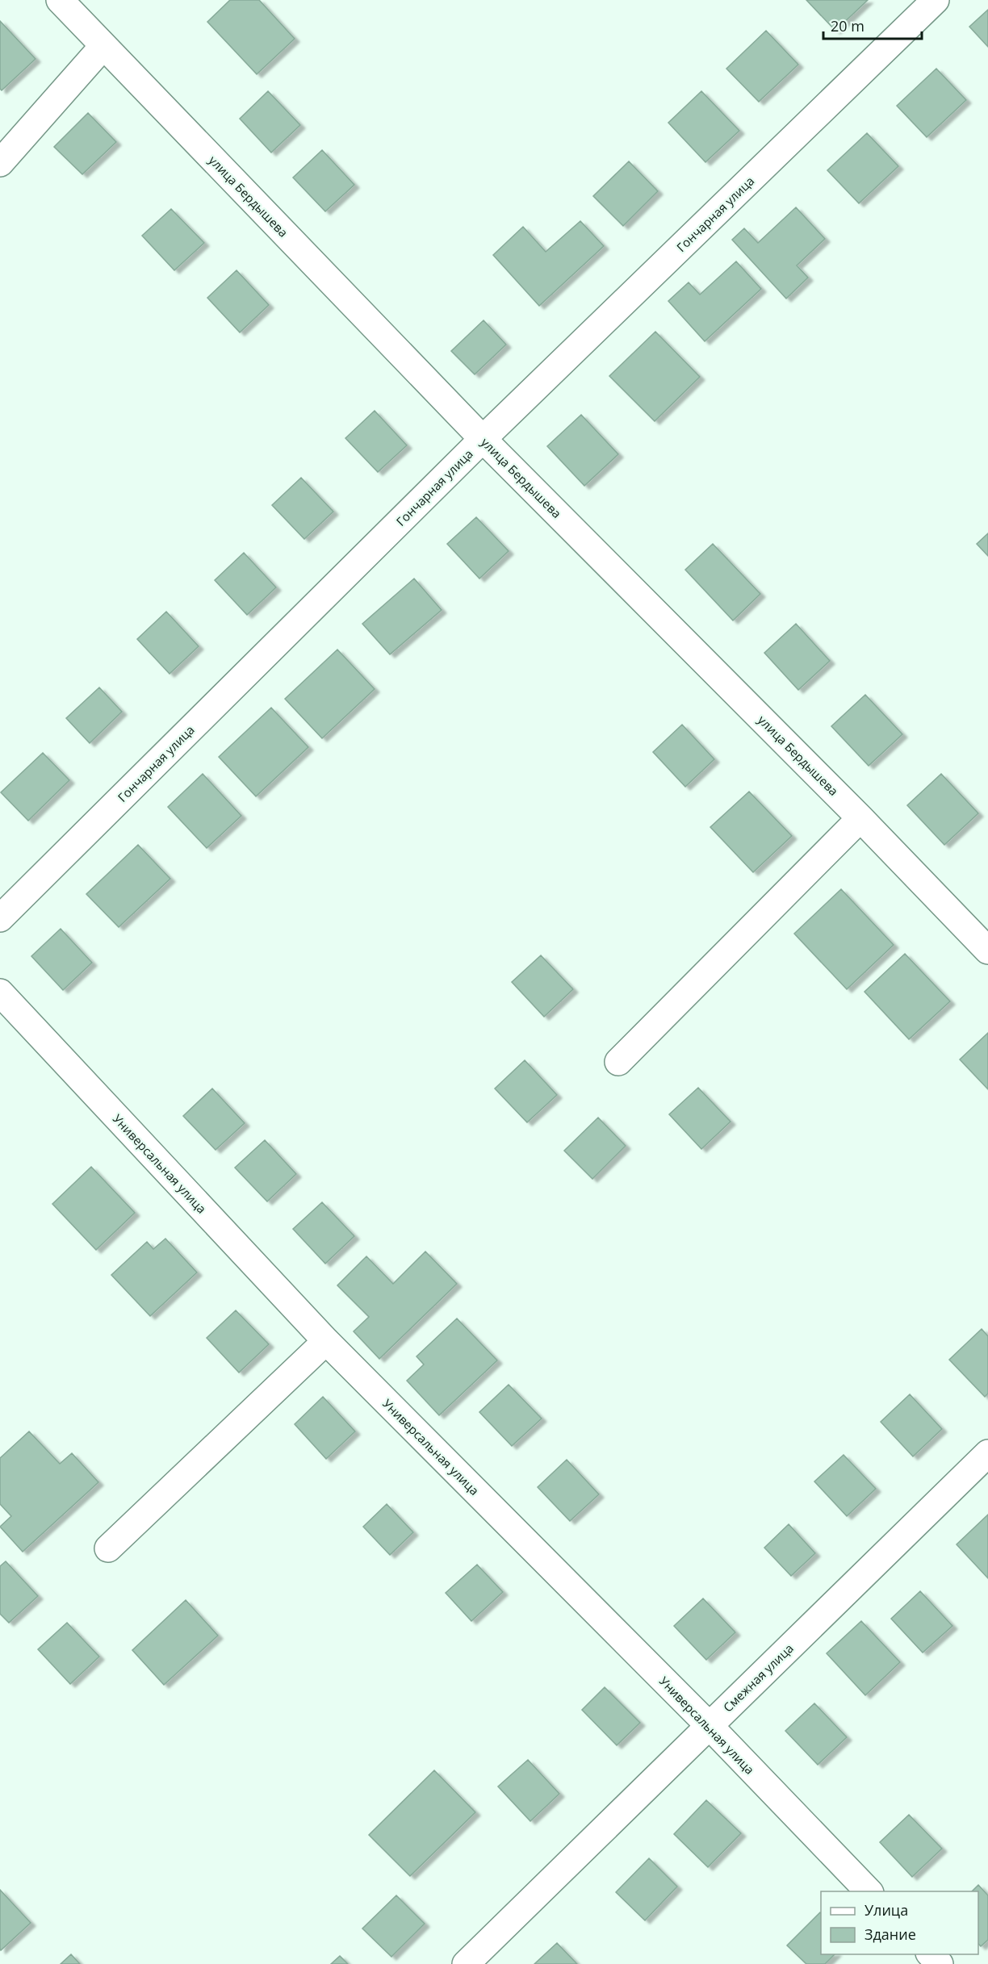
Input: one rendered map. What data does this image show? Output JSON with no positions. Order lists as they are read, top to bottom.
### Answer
{
  "streets": {
    "street": [
      "улица Бердышева",
      "Гончарная улица",
      "Универсальная улица",
      "Смежная улица"
    ]
  },
  "crossings": [
    ["улица Бердышева", "Гончарная улица"],
    ["Универсальная улица", "Смежная улица"]
  ],
  "legend": ["Улица", "Здание"],
  "scale_bar": "20 m"
}
